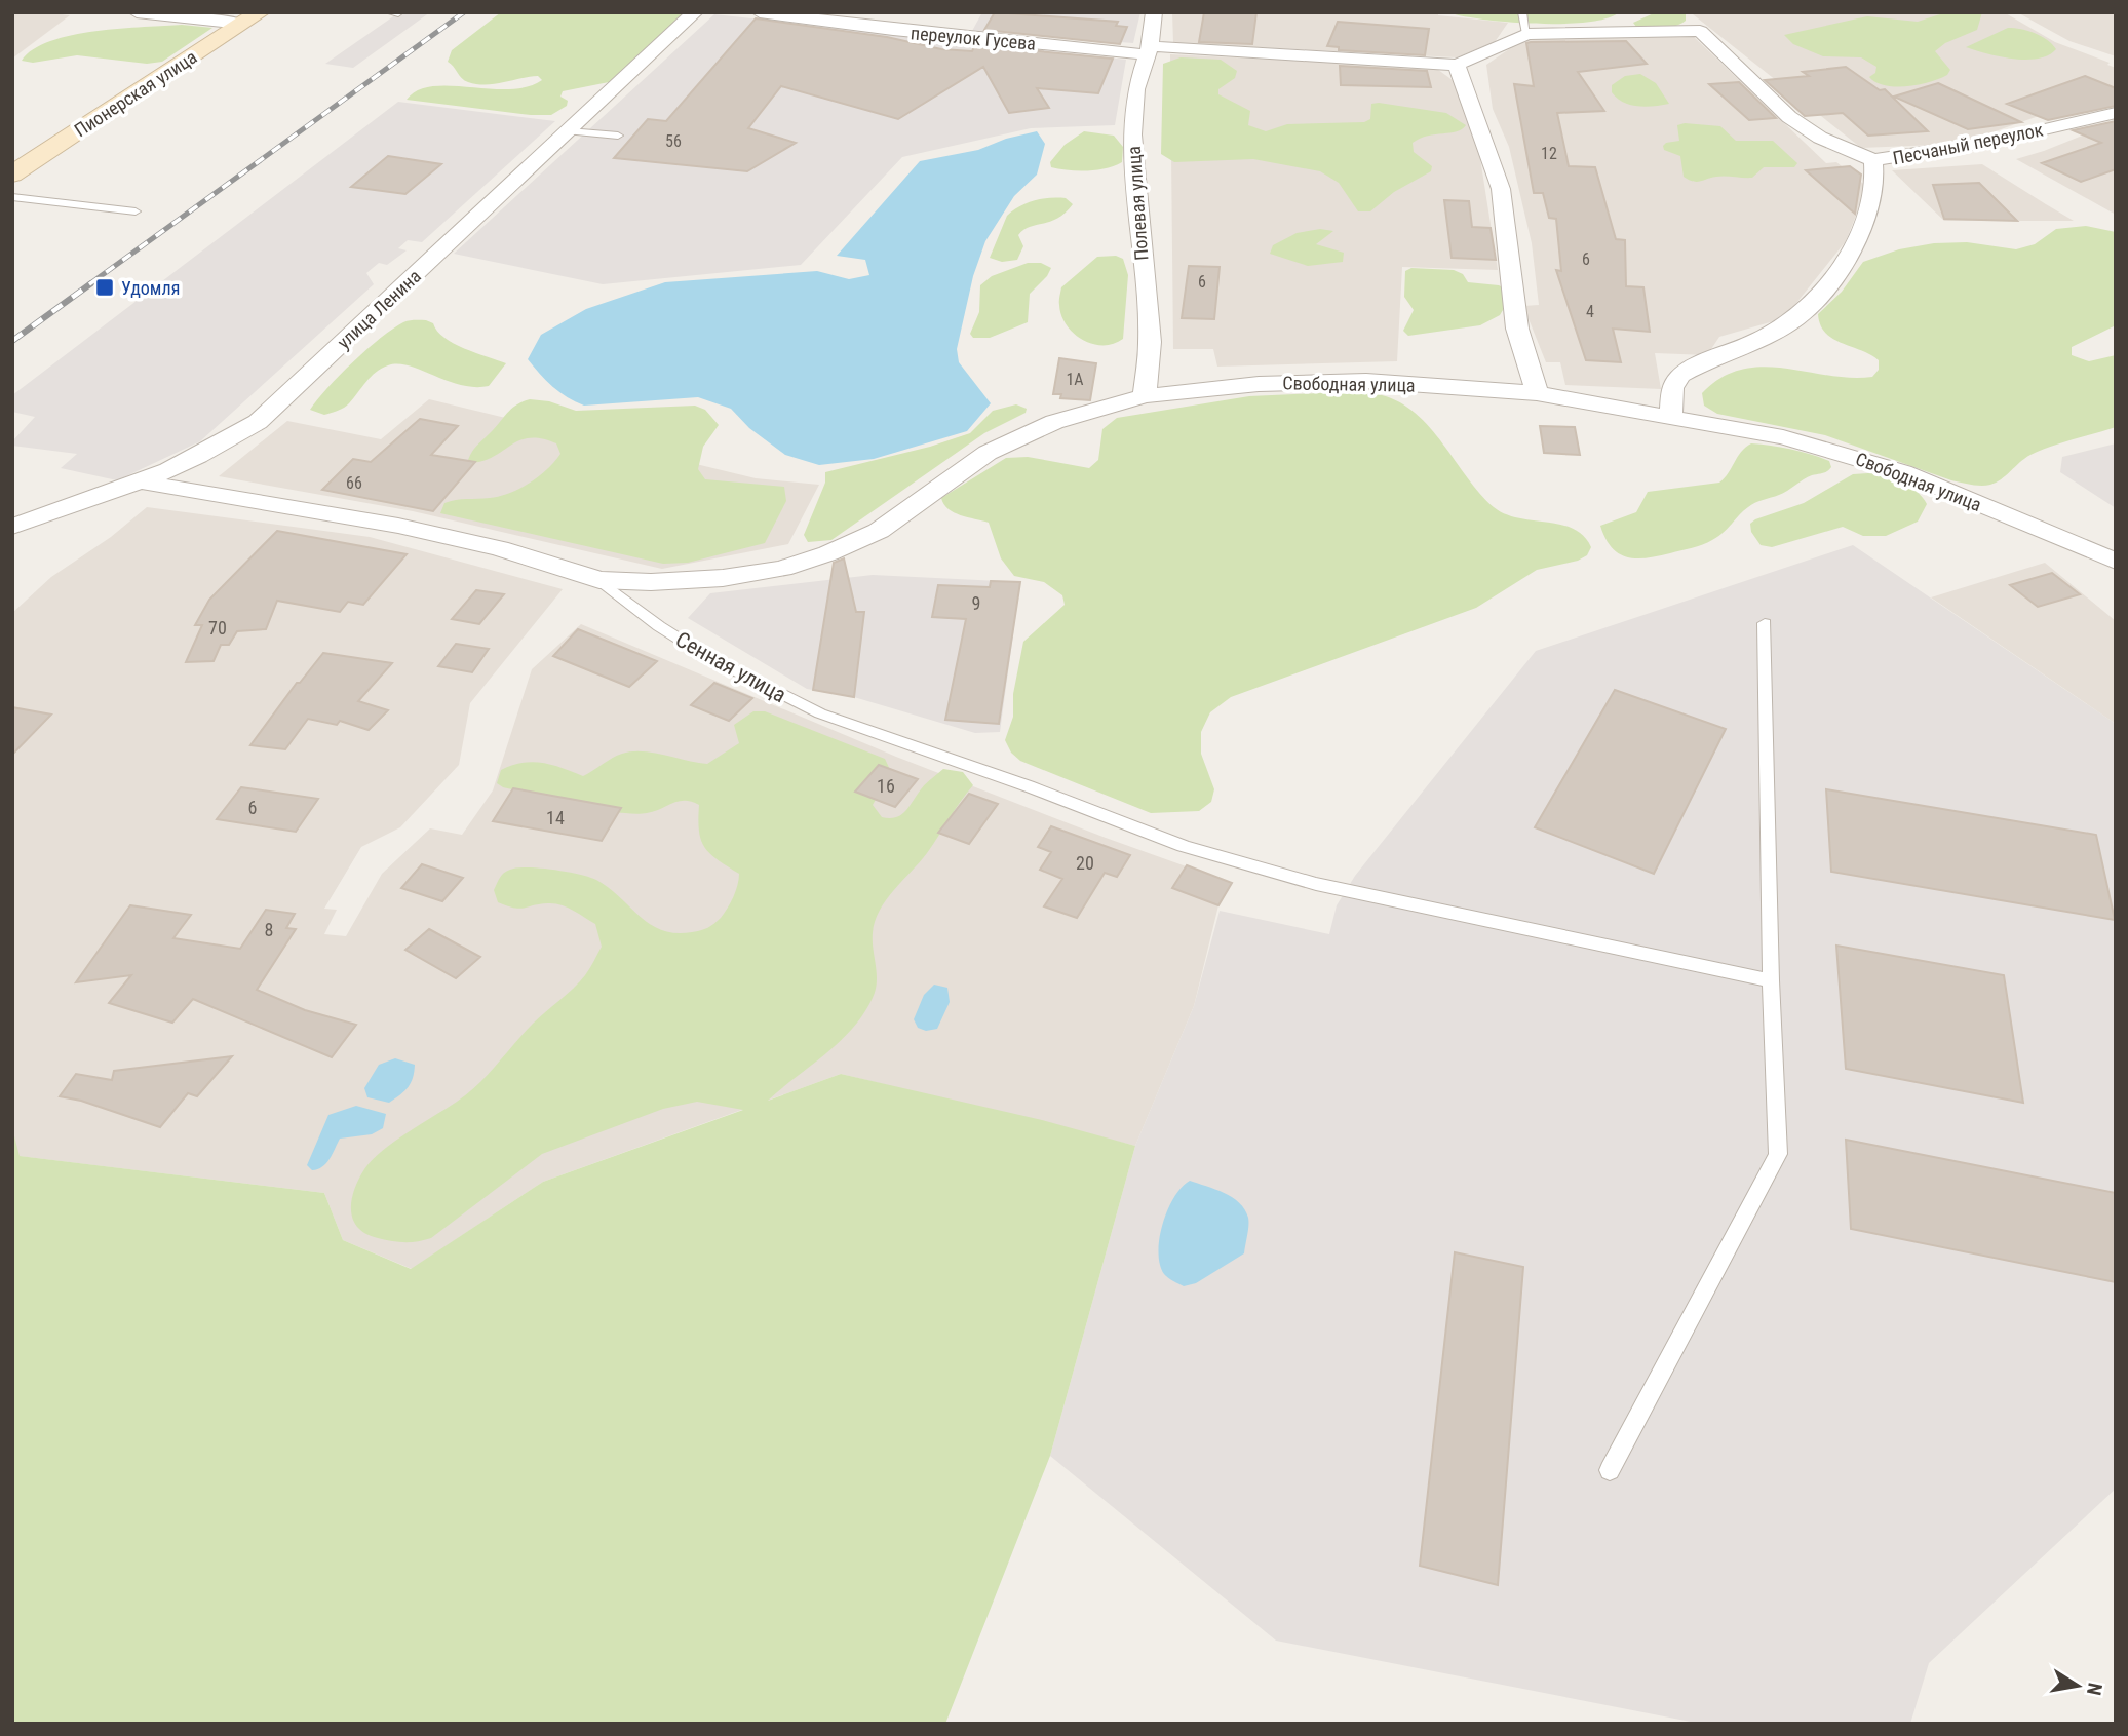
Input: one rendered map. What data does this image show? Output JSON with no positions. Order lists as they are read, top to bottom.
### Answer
{
  "streets": {
    "street": [
      "переулок Гусева",
      "Пионерская улица",
      "Песчаный переулок",
      "Полевая улица",
      "улица Ленина",
      "Свободная улица",
      "Сенная улица"
    ]
  },
  "crossings": [
    ["переулок Гусева", "Полевая улица"],
    ["Песчаный переулок", "Свободная улица"],
    ["Полевая улица", "Свободная улица"],
    ["улица Ленина", "Сенная улица"],
    ["Свободная улица", "Сенная улица"]
  ],
  "places": {
    "transit": ["Удомля"]
  },
  "house_numbers": [
    "56",
    "12",
    "6",
    "6",
    "4",
    "1А",
    "66",
    "9",
    "70",
    "16",
    "6",
    "14",
    "20",
    "8"
  ],
  "north": "right"
}
